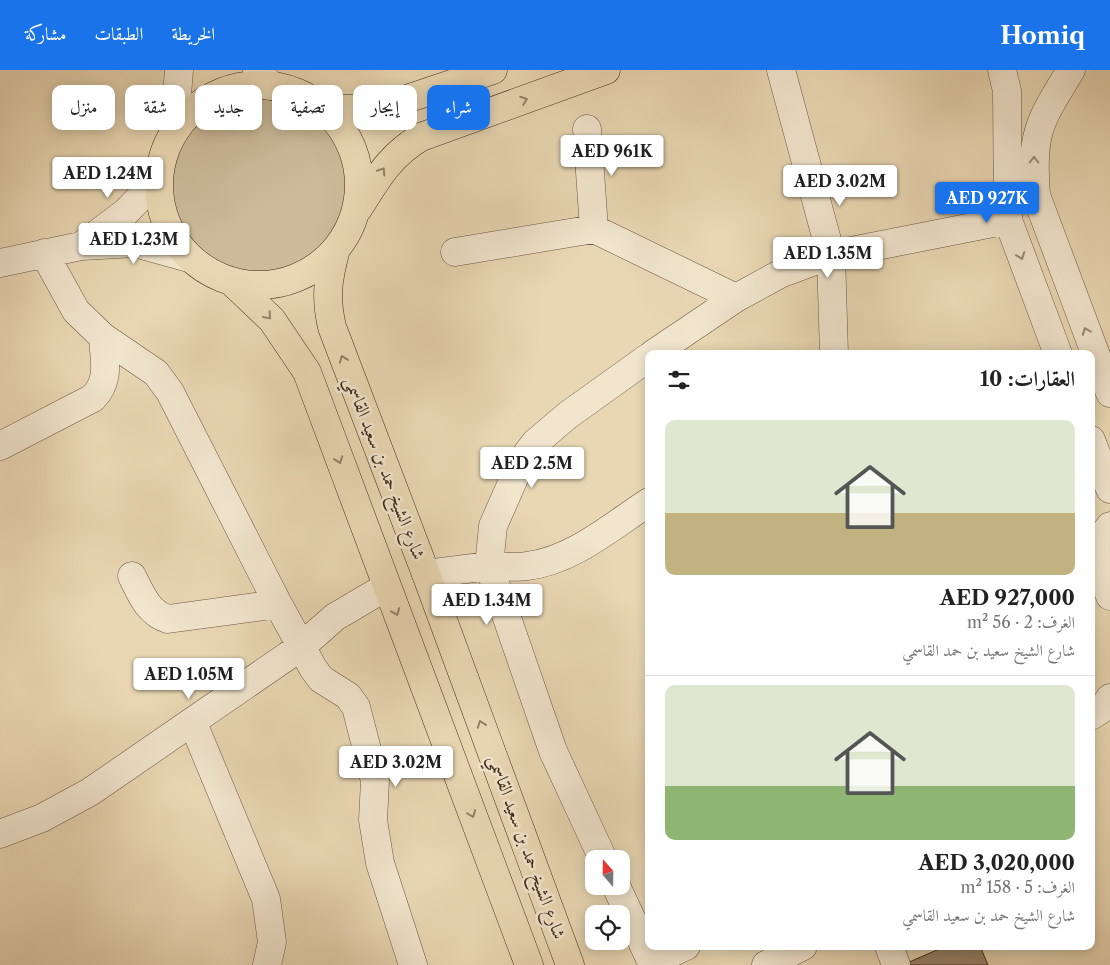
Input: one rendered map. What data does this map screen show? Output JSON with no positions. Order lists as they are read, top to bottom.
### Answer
{
  "streets": {
    "main road": ["شارع الشيخ حمد بن سعيد القاسمي"]
  },
  "north": "top",
  "page": {
    "header": "Homiq",
    "nav": ["الخريطة", "الطبقات", "مشاركة"],
    "chip": [
      "شراء",
      "إيجار",
      "تصفية",
      "جديد",
      "شقة",
      "منزل"
    ],
    "price": [
      "AED 961K",
      "AED 1.24M",
      "AED 3.02M",
      "AED 927K",
      "AED 1.23M",
      "AED 1.35M",
      "AED 2.5M",
      "AED 1.34M",
      "AED 1.05M",
      "AED 3.02M"
    ],
    "heading": "العقارات: 10",
    "list": [
      {
        "name": "AED 927,000",
        "note": "الغرف: 2 · 56 m² · شارع الشيخ سعيد بن حمد القاسمي"
      },
      {
        "name": "AED 3,020,000",
        "note": "الغرف: 5 · 158 m² · شارع الشيخ حمد بن سعيد القاسمي"
      }
    ]
  }
}
